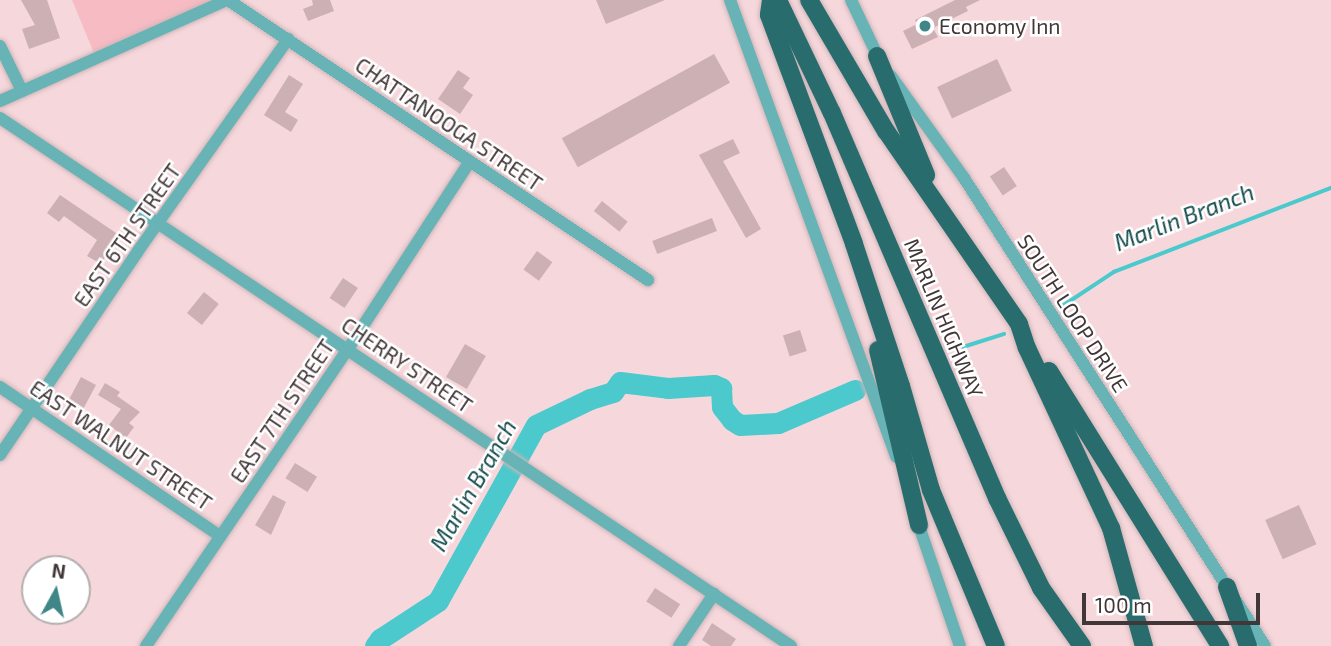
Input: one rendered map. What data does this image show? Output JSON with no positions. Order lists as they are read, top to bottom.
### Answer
{
  "streets": {
    "highway": ["MARLIN HIGHWAY"],
    "street": [
      "CHATTANOOGA STREET",
      "EAST 6TH STREET",
      "SOUTH LOOP DRIVE",
      "CHERRY STREET",
      "EAST 7TH STREET",
      "EAST WALNUT STREET"
    ]
  },
  "crossings": [
    ["CHATTANOOGA STREET", "EAST 6TH STREET"],
    ["CHATTANOOGA STREET", "EAST 7TH STREET"],
    ["EAST 6TH STREET", "CHERRY STREET"],
    ["EAST 6TH STREET", "EAST WALNUT STREET"],
    ["CHERRY STREET", "EAST 7TH STREET"],
    ["EAST 7TH STREET", "EAST WALNUT STREET"]
  ],
  "water": ["Marlin Branch"],
  "places": ["Economy Inn"],
  "scale_bar": "100 m",
  "north": "top"
}
